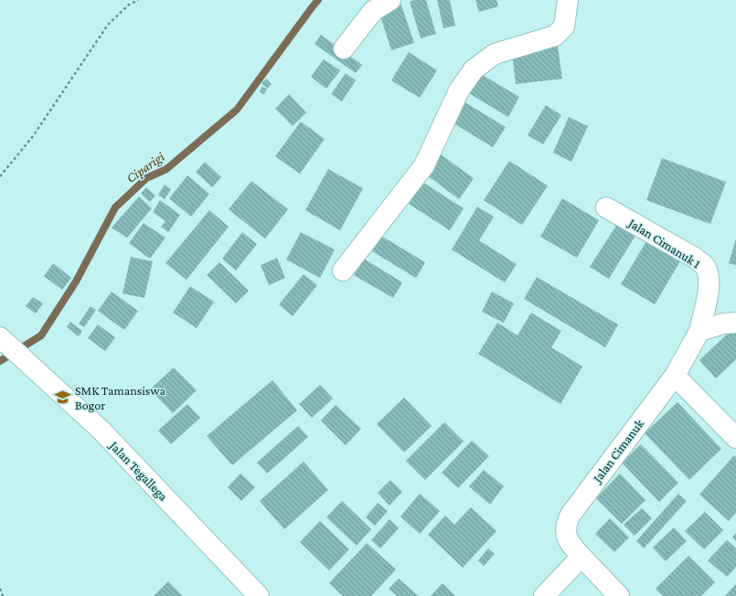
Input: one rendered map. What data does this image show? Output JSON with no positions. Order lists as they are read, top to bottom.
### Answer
{
  "streets": {
    "street": ["Jalan Cimanuk 1", "Jalan Cimanuk", "Jalan Tegallega"]
  },
  "crossings": [
    ["Jalan Cimanuk 1", "Jalan Cimanuk"]
  ],
  "water": ["Ciparigi"],
  "places": {
    "school or university": ["SMK Tamansiswa Bogor"]
  }
}
